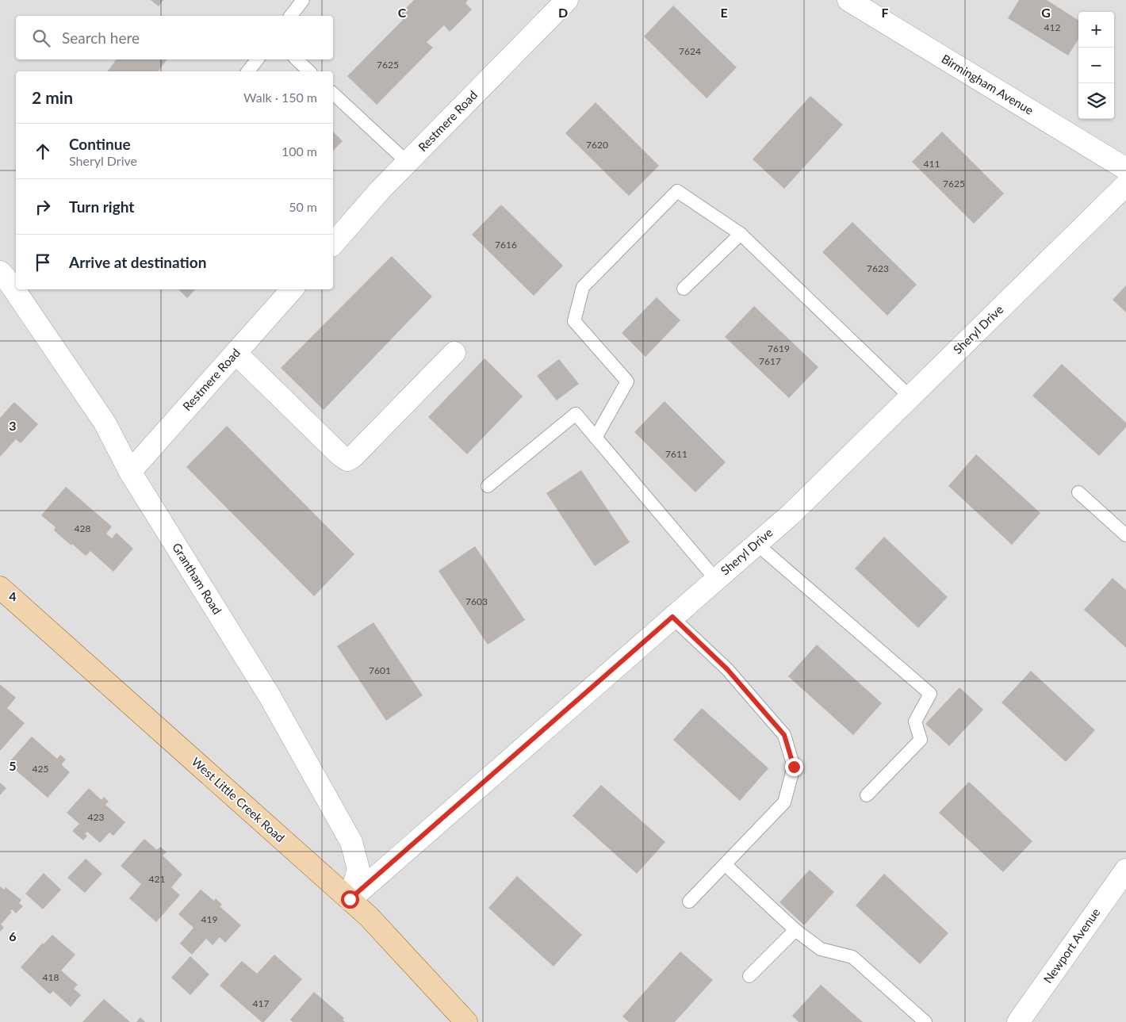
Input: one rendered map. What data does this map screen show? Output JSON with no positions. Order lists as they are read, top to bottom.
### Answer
{
  "streets": {
    "main road": ["West Little Creek Road"],
    "street": [
      "Birmingham Avenue",
      "Restmere Road",
      "Sheryl Drive",
      "Grantham Road",
      "Newport Avenue"
    ]
  },
  "crossings": [
    ["Restmere Road", "Grantham Road"],
    ["Sheryl Drive", "Grantham Road"],
    ["Sheryl Drive", "West Little Creek Road"],
    ["Grantham Road", "West Little Creek Road"]
  ],
  "house_numbers": [
    "412",
    "7624",
    "7625",
    "7620",
    "411",
    "7625",
    "7616",
    "7623",
    "7619",
    "7617",
    "7611",
    "428",
    "7603",
    "7601",
    "425",
    "423",
    "421",
    "419",
    "418",
    "417"
  ],
  "page": {
    "map_buttons": ["+", "−"],
    "search": "Search here",
    "heading": ["2 min", "Walk · 150 m"],
    "list": [
      ["Continue", "Sheryl Drive", "100 m"],
      ["Turn right", "50 m"],
      "Arrive at destination"
    ]
  },
  "grid": {
    "columns": [
      "C",
      "D",
      "E",
      "F",
      "G"
    ],
    "rows": [
      "3",
      "4",
      "5",
      "6"
    ]
  }
}
